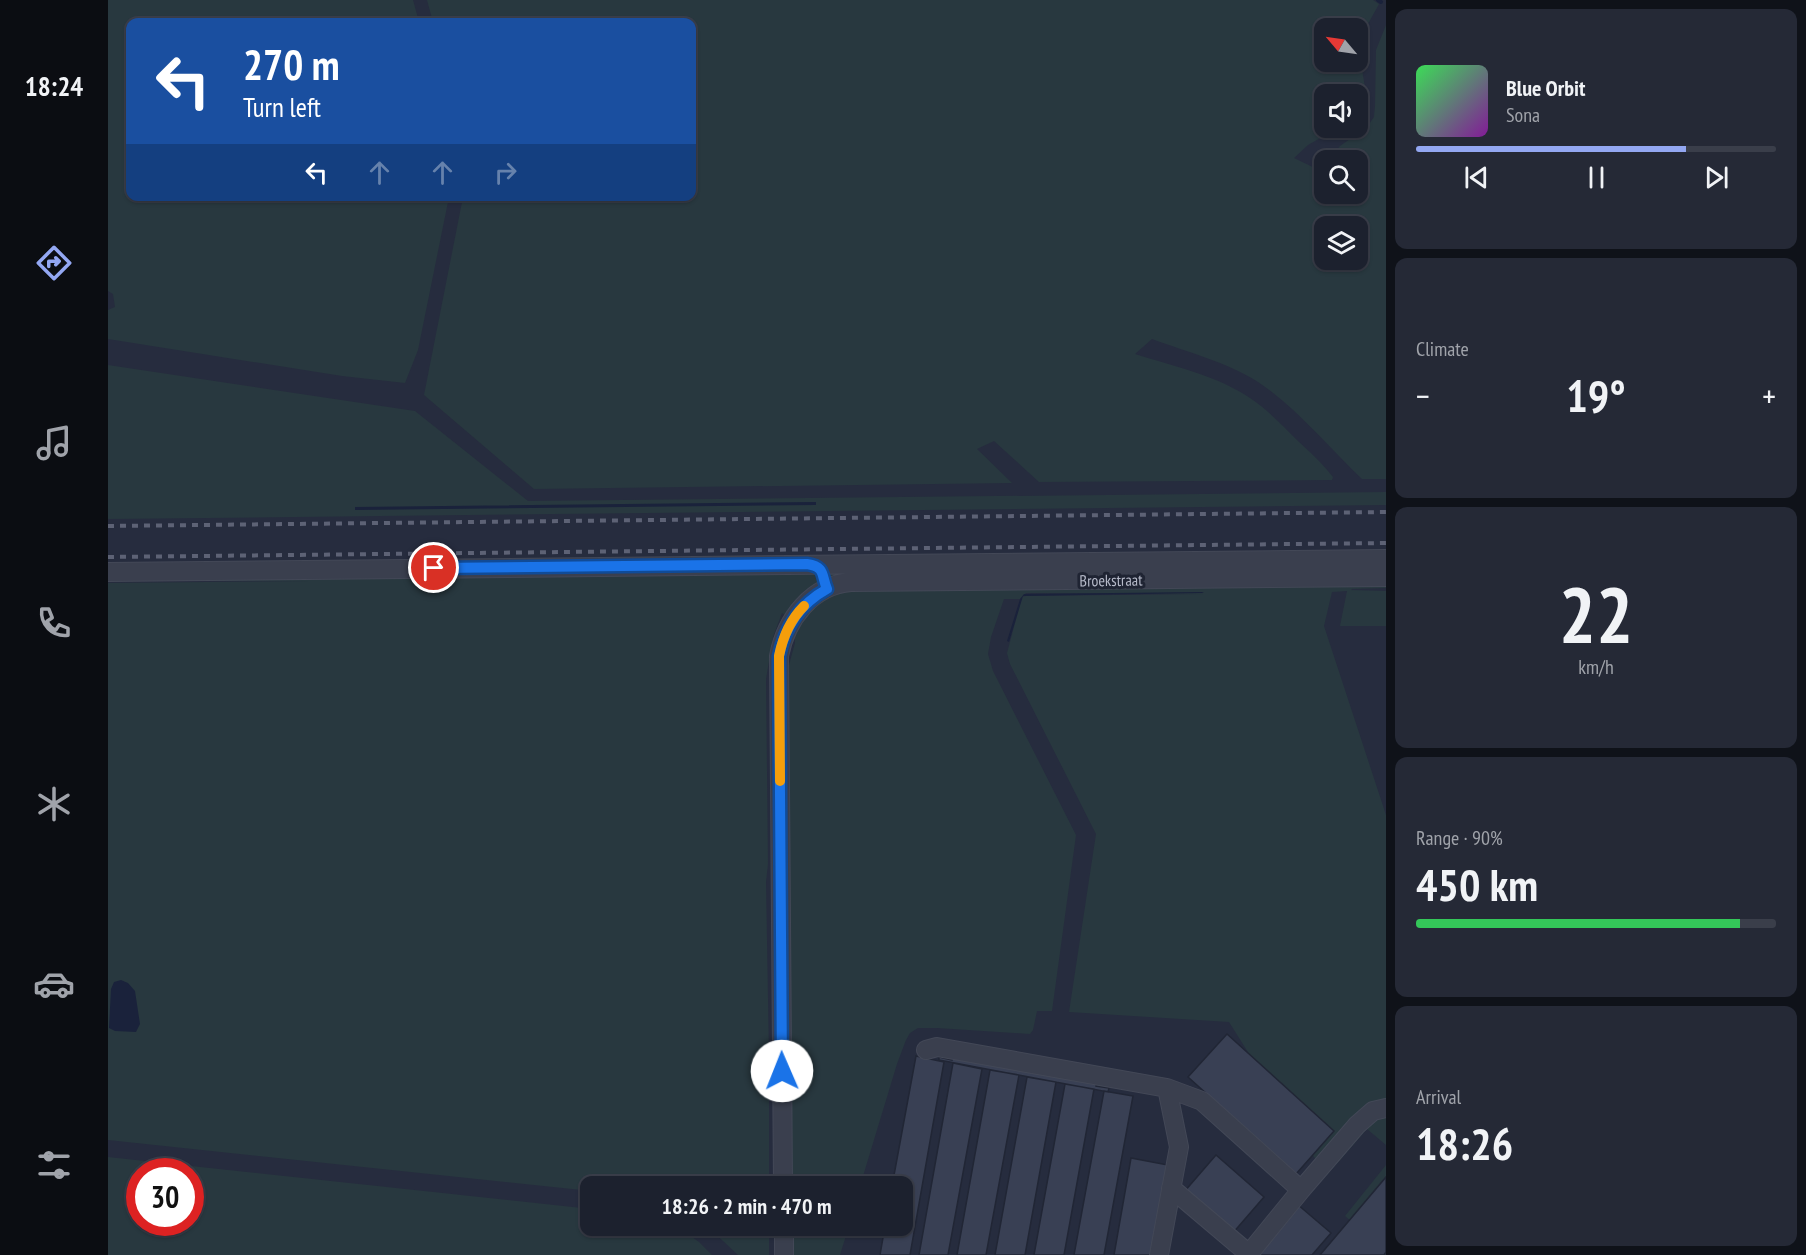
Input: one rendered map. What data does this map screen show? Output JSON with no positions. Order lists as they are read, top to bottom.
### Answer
{
  "streets": {
    "street": ["Broekstraat"]
  },
  "north": "top left",
  "page": {
    "tabs": "18:24",
    "turn": ["270 m", "Turn left"],
    "song": ["Blue Orbit", "Sona"],
    "tile": [
      "Climate",
      ["22", "km/h"],
      ["Range · 90%", "450 km"],
      ["Arrival", "18:26"]
    ],
    "heat": ["−", "19°", "+"],
    "limit": "30",
    "trip": "18:26 · 2 min · 470 m"
  }
}
